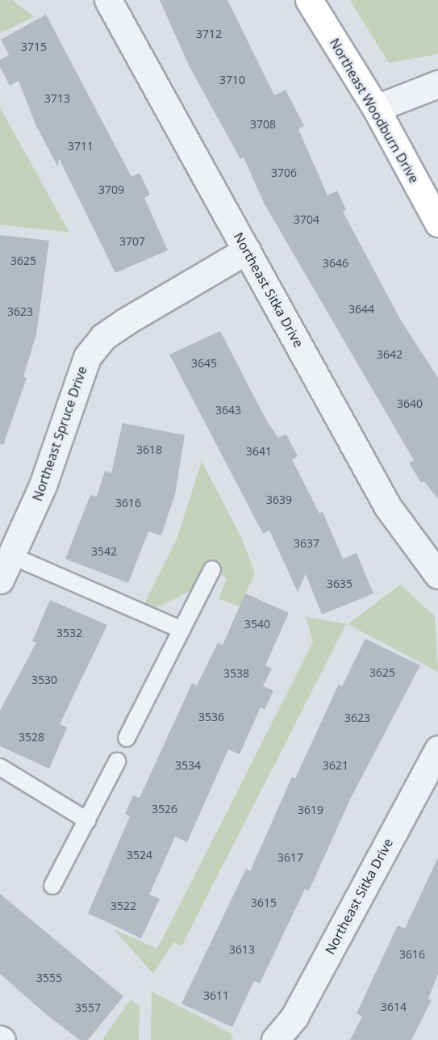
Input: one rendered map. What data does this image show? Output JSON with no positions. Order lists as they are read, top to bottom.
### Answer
{
  "streets": {
    "street": ["Northeast Woodburn Drive", "Northeast Sitka Drive", "Northeast Spruce Drive"]
  },
  "crossings": [
    ["Northeast Sitka Drive", "Northeast Spruce Drive"]
  ],
  "house_numbers": [
    "3712",
    "3715",
    "3710",
    "3713",
    "3708",
    "3711",
    "3706",
    "3709",
    "3704",
    "3707",
    "3625",
    "3646",
    "3644",
    "3623",
    "3642",
    "3645",
    "3640",
    "3643",
    "3618",
    "3641",
    "3639",
    "3616",
    "3637",
    "3542",
    "3635",
    "3540",
    "3532",
    "3625",
    "3538",
    "3530",
    "3536",
    "3623",
    "3528",
    "3534",
    "3621",
    "3526",
    "3619",
    "3524",
    "3617",
    "3615",
    "3522",
    "3613",
    "3616",
    "3555",
    "3611",
    "3614",
    "3557"
  ]
}
